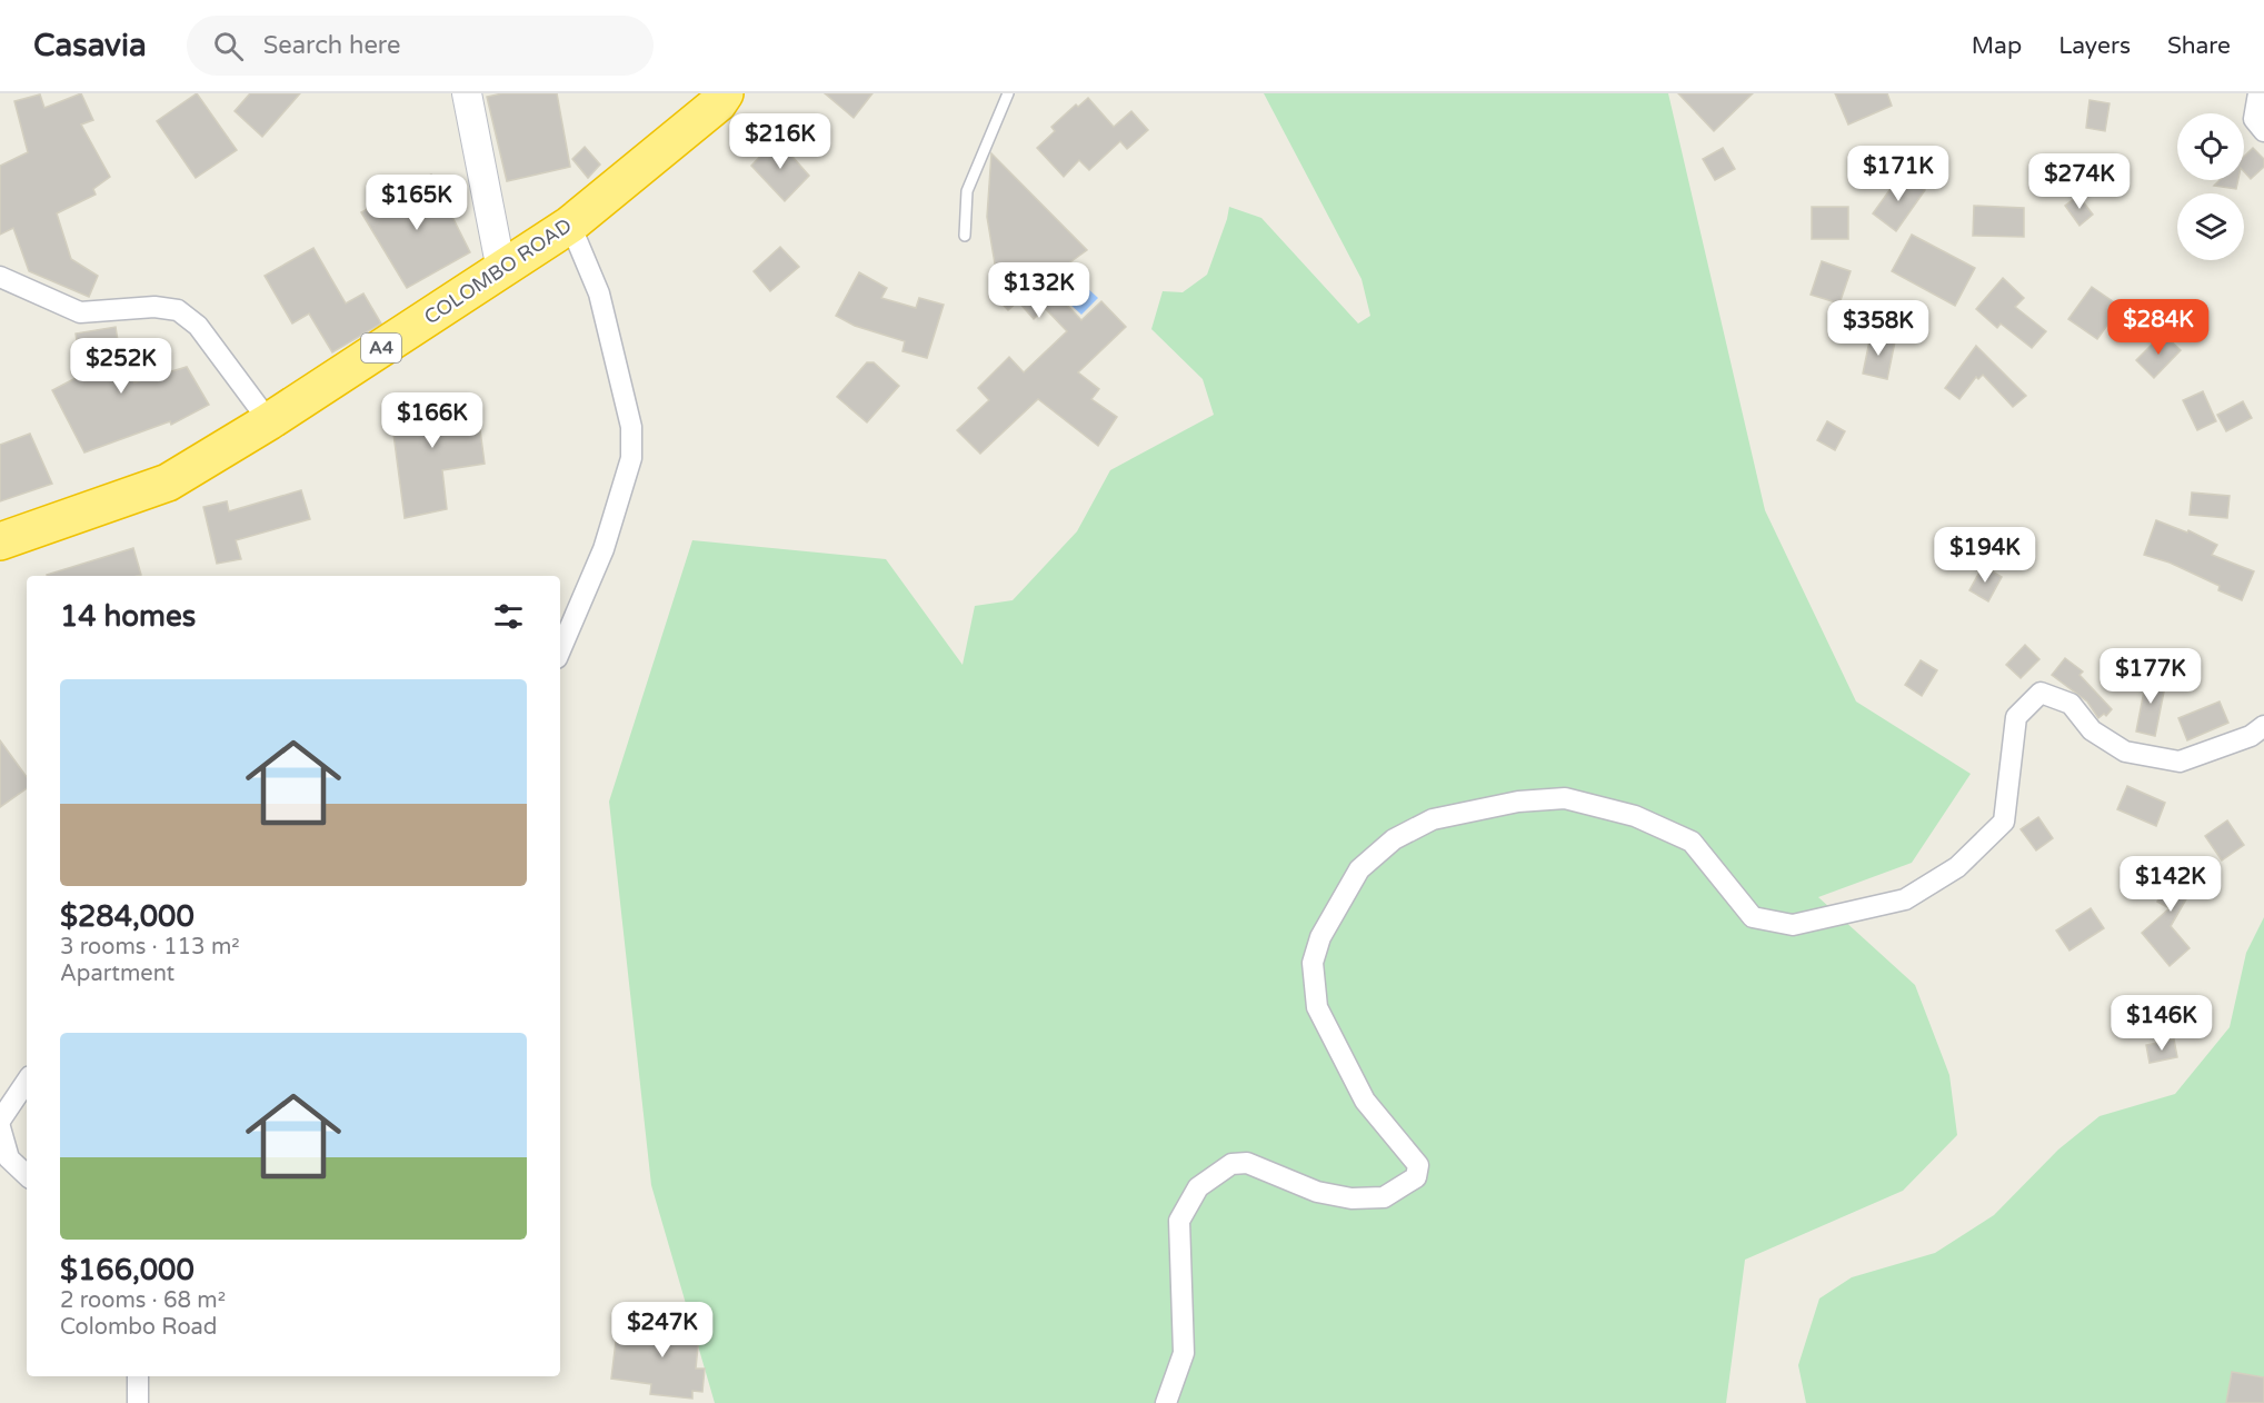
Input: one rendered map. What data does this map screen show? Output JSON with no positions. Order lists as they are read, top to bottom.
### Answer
{
  "streets": {
    "highway": ["COLOMBO ROAD", "A4"]
  },
  "page": {
    "header": "Casavia",
    "search": "Search here",
    "nav": ["Map", "Layers", "Share"],
    "price": [
      "$216K",
      "$171K",
      "$274K",
      "$165K",
      "$132K",
      "$284K",
      "$358K",
      "$252K",
      "$166K",
      "$194K",
      "$177K",
      "$142K",
      "$146K",
      "$247K"
    ],
    "heading": "14 homes",
    "list": [
      {
        "name": "$284,000",
        "note": "3 rooms · 113 m² · Apartment"
      },
      {
        "name": "$166,000",
        "note": "2 rooms · 68 m² · Colombo Road"
      }
    ]
  }
}
